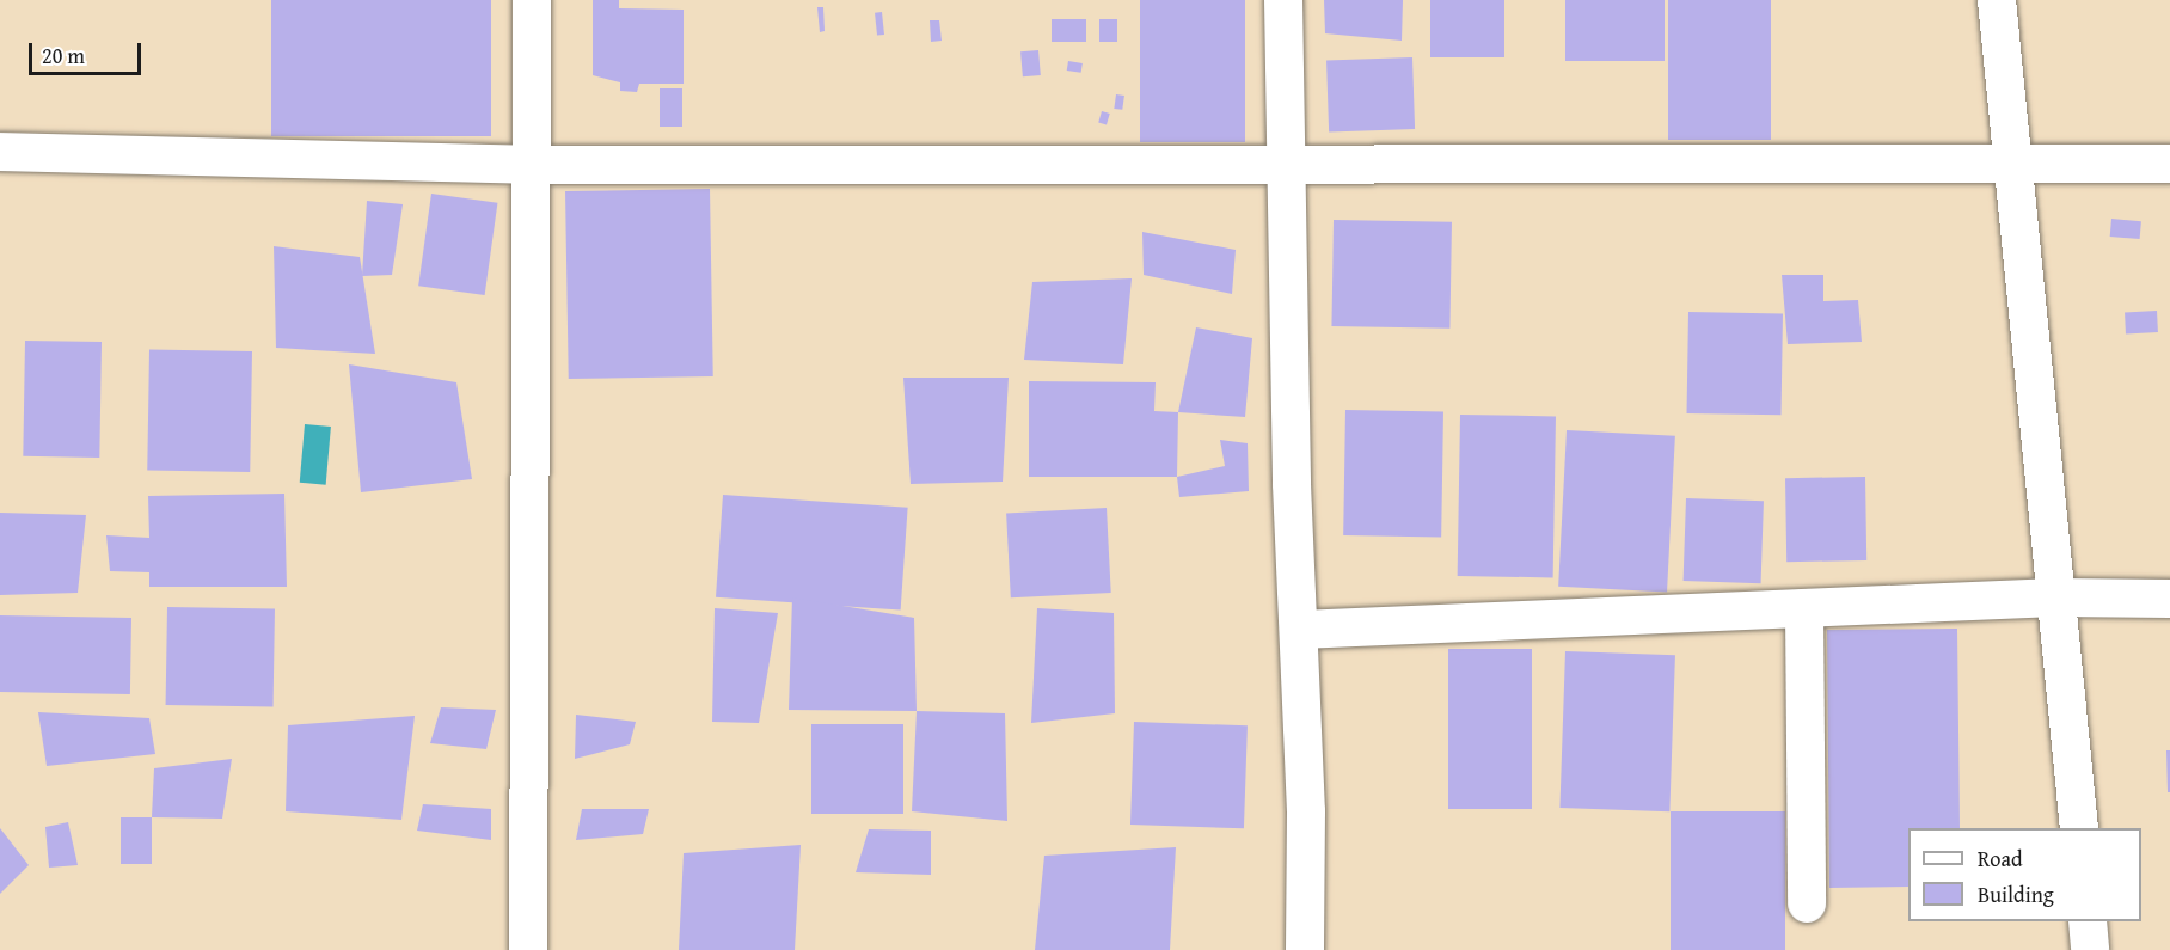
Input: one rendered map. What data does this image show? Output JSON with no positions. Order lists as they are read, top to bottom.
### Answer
{
  "legend": ["Road", "Building"],
  "scale_bar": "20 m"
}
